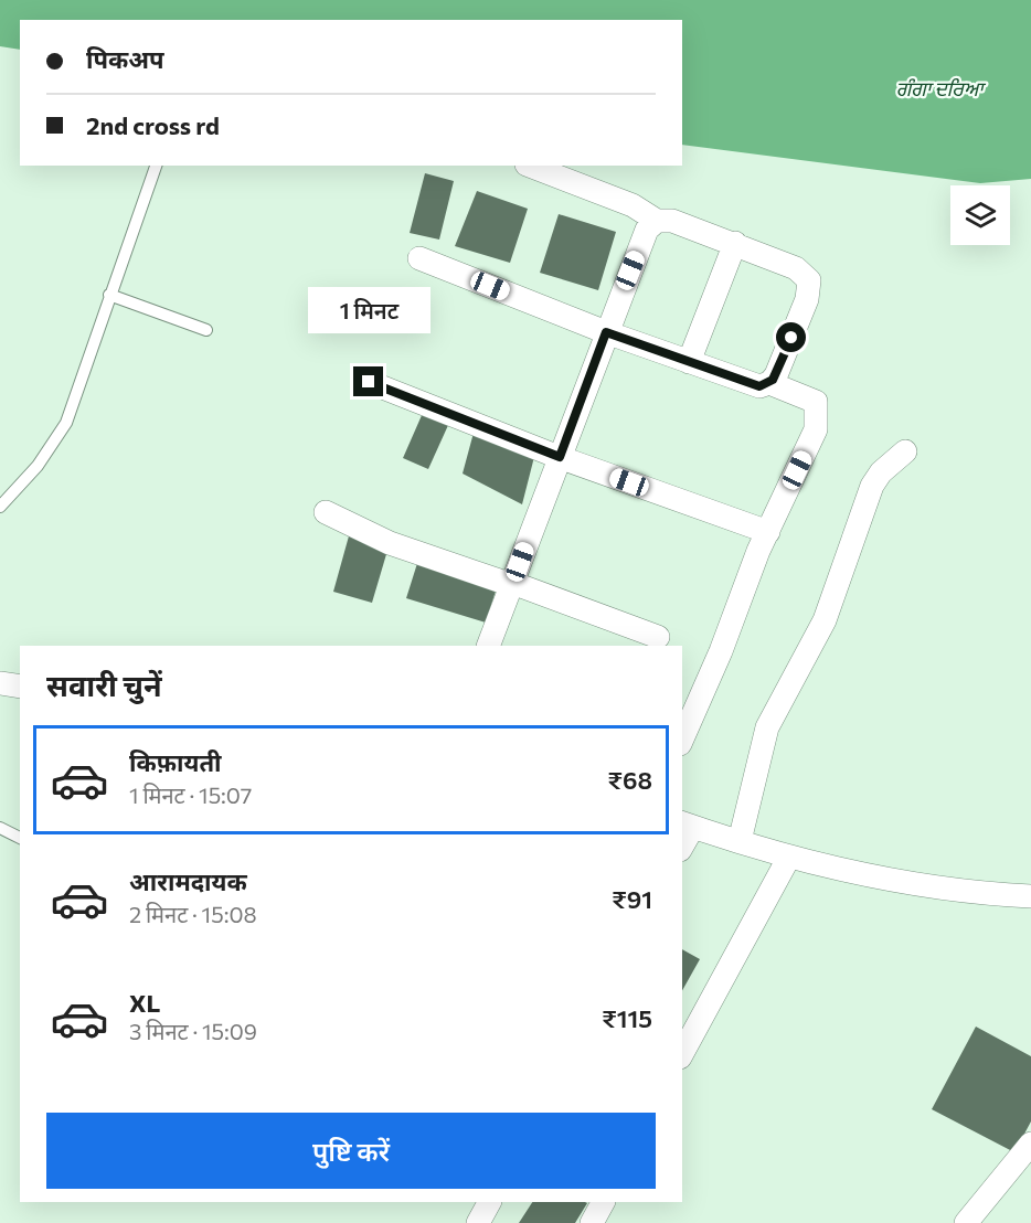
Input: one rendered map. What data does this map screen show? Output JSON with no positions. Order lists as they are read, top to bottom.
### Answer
{
  "water": ["ਗੰਗਾ ਦਰਿਆ"],
  "page": {
    "banner": ["पिकअप", "2nd cross rd"],
    "bubble": "1 मिनट",
    "heading": "सवारी चुनें",
    "list": [
      {
        "name": "किफ़ायती",
        "note": "1 मिनट · 15:07",
        "value": "₹68"
      },
      {
        "name": "आरामदायक",
        "note": "2 मिनट · 15:08",
        "value": "₹91"
      },
      {
        "name": "XL",
        "note": "3 मिनट · 15:09",
        "value": "₹115"
      }
    ],
    "buttons": "पुष्टि करें"
  }
}
